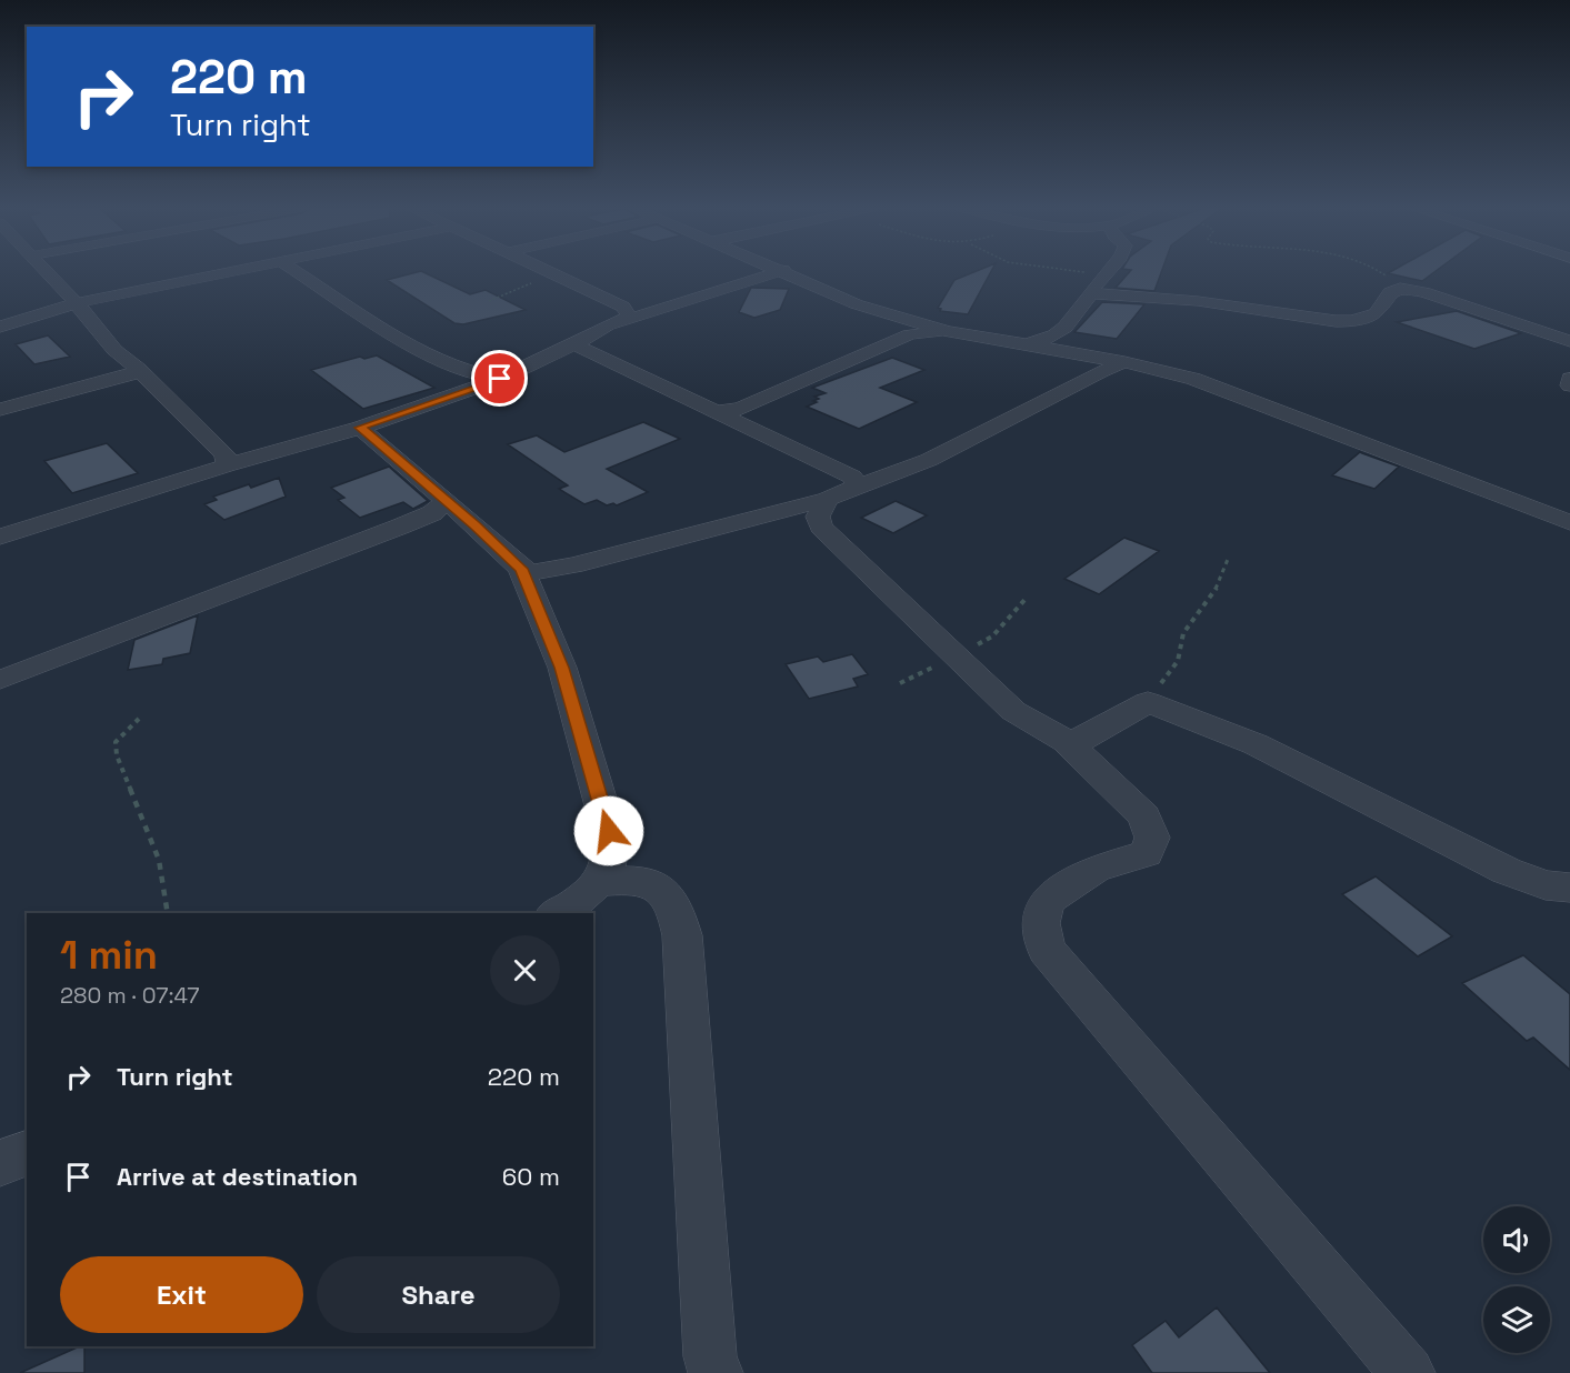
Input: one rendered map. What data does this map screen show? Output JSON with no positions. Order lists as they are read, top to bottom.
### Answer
{
  "page": {
    "turn": ["220 m", "Turn right"],
    "heading": ["1 min", "280 m · 07:47"],
    "list": [
      {
        "name": "Turn right",
        "value": "220 m"
      },
      {
        "name": "Arrive at destination",
        "value": "60 m"
      }
    ],
    "buttons": ["Exit", "Share"]
  }
}
